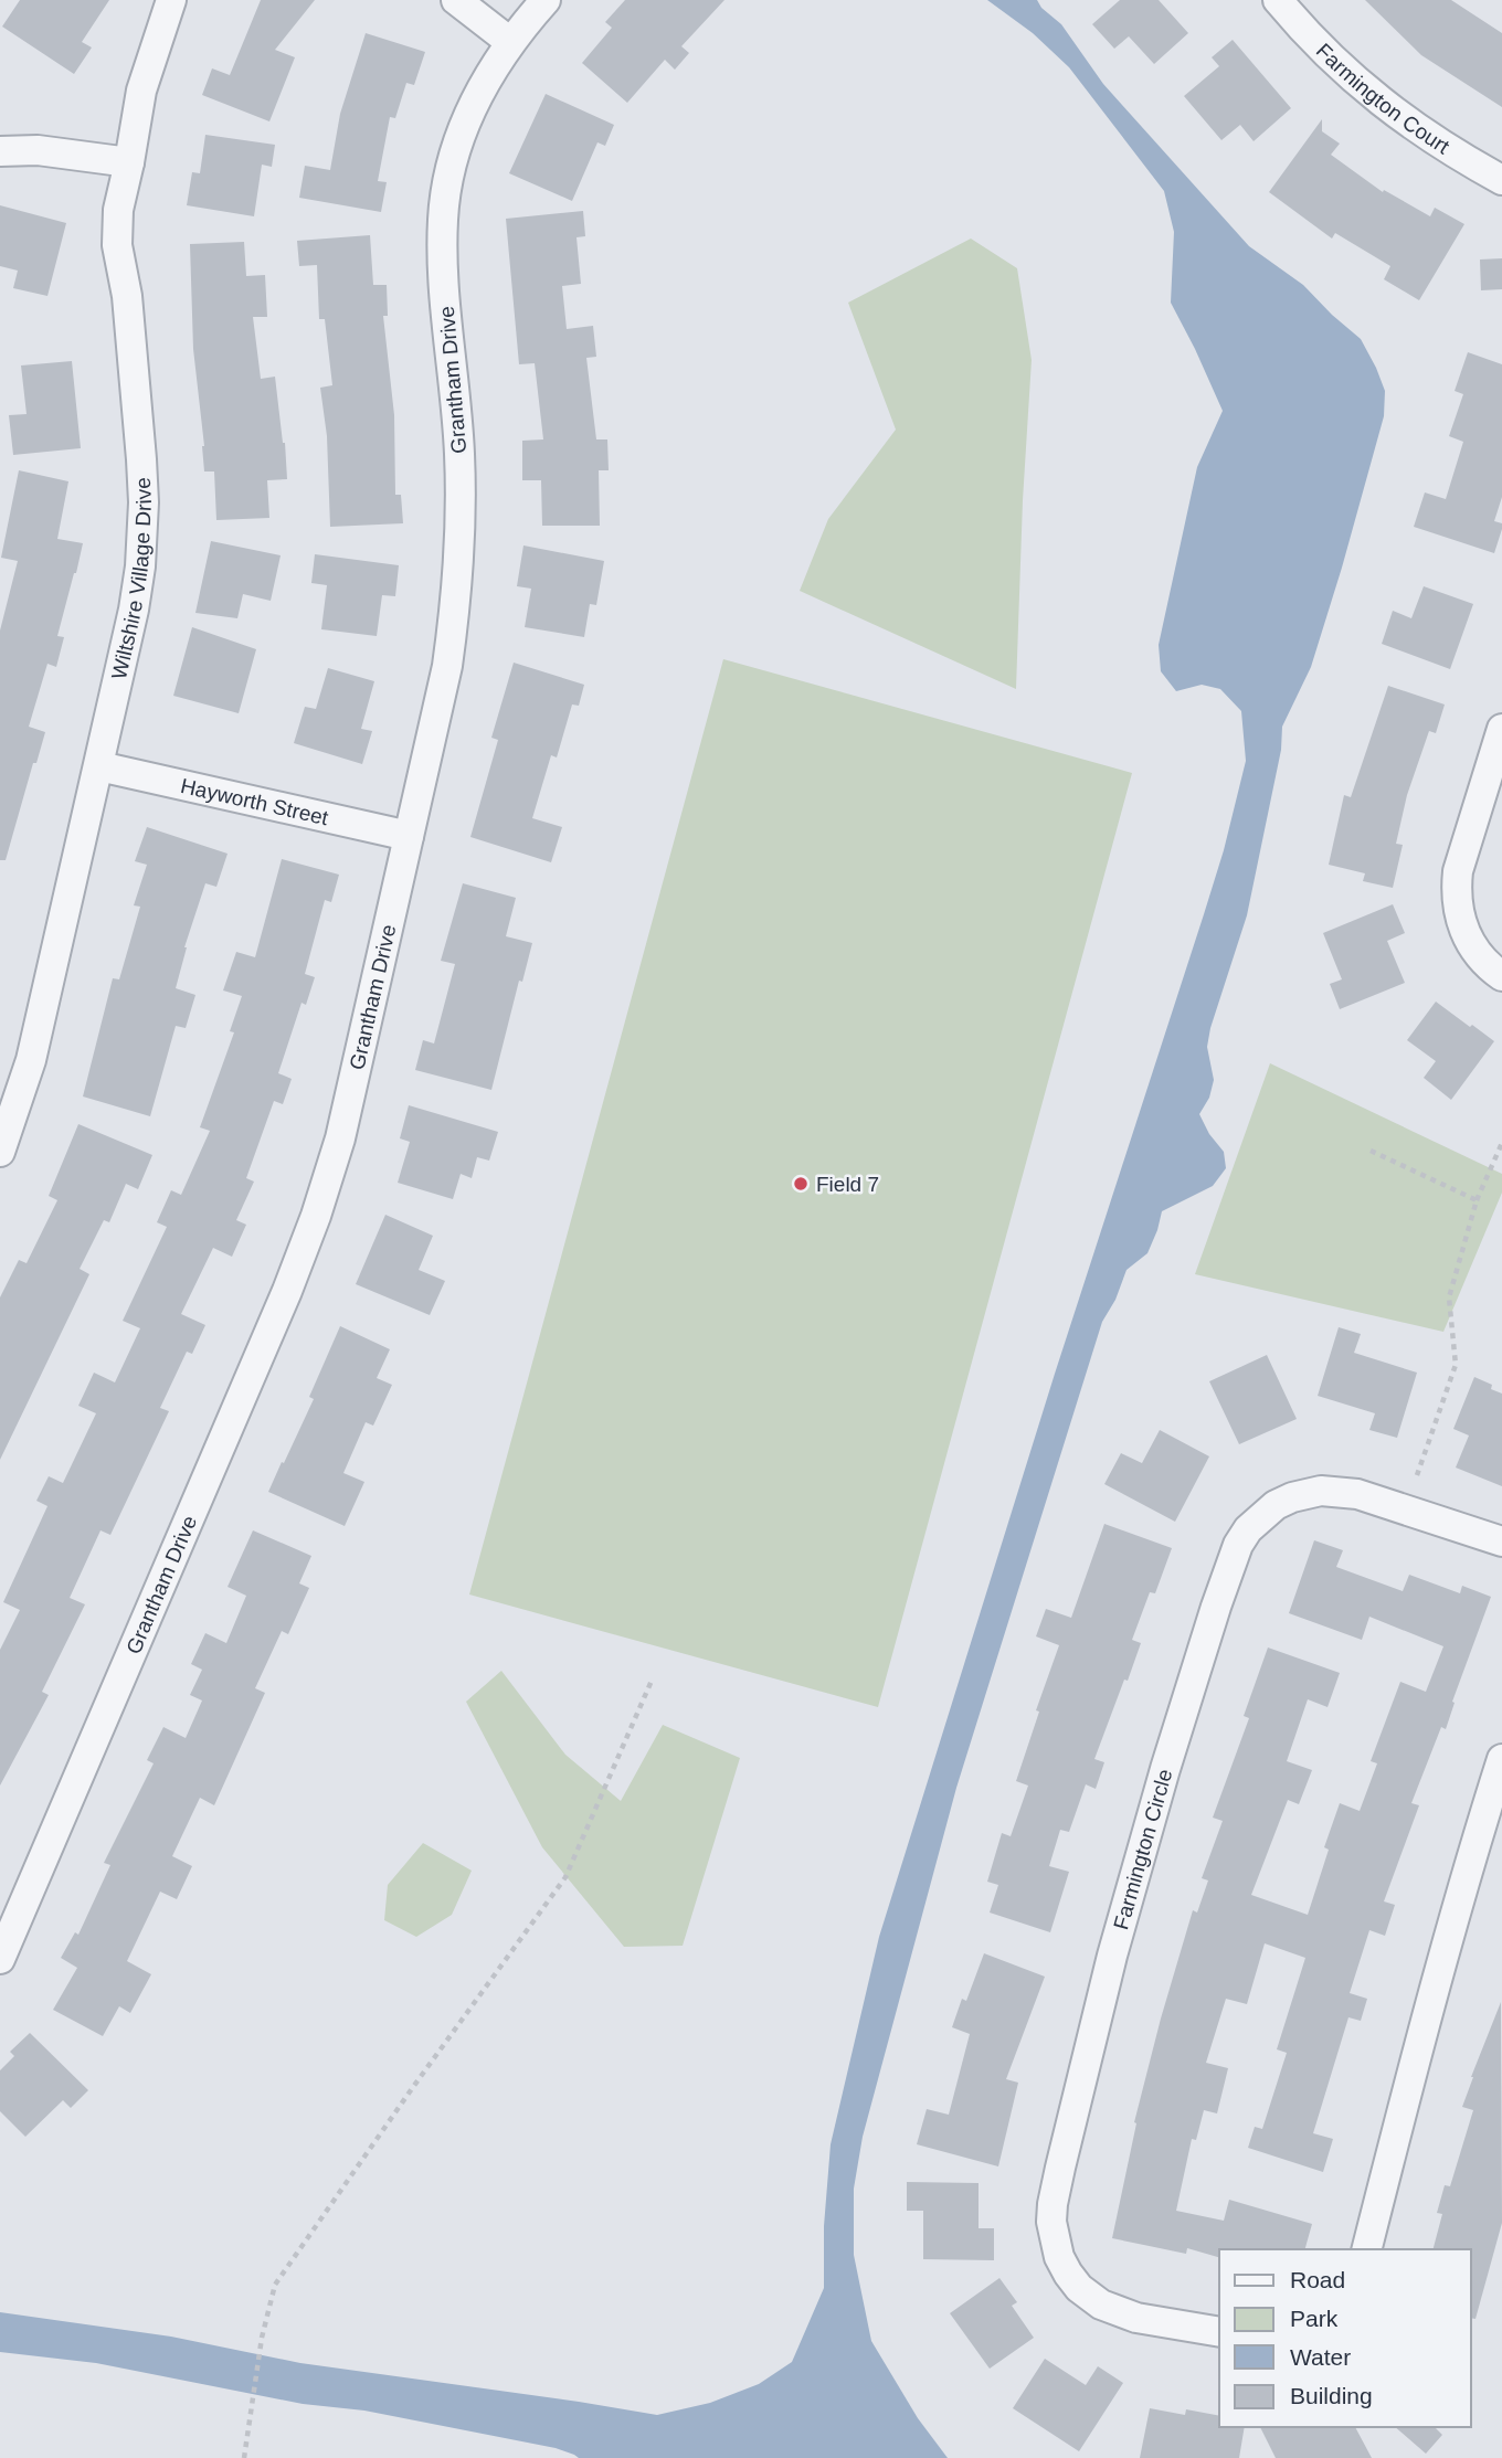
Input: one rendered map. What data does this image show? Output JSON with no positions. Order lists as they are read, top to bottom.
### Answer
{
  "streets": {
    "street": [
      "Farmington Court",
      "Grantham Drive",
      "Wiltshire Village Drive",
      "Hayworth Street",
      "Farmington Circle"
    ]
  },
  "crossings": [
    ["Grantham Drive", "Hayworth Street"],
    ["Wiltshire Village Drive", "Hayworth Street"]
  ],
  "places": ["Field 7"],
  "legend": [
    "Road",
    "Park",
    "Water",
    "Building"
  ]
}
